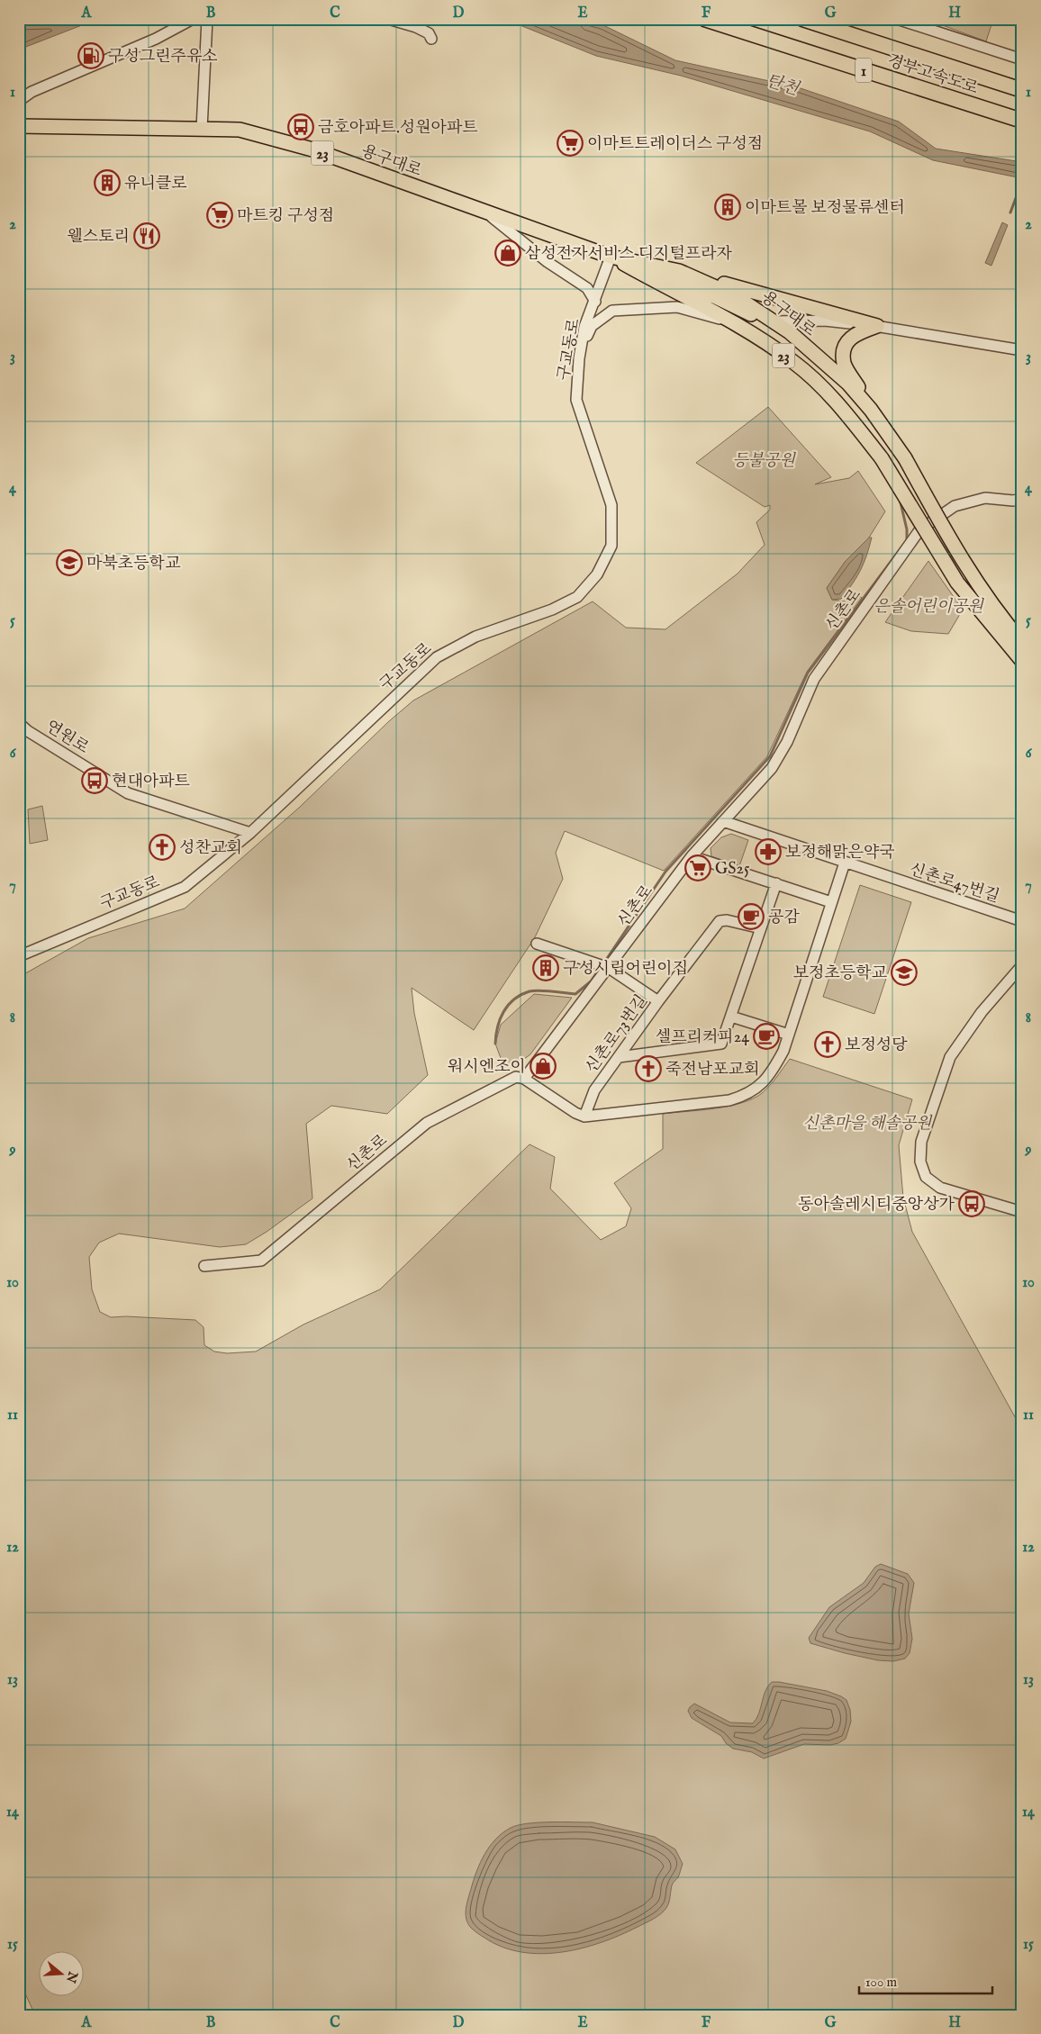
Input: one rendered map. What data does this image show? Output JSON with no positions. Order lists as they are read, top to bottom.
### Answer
{
  "streets": {
    "highway": ["1", "경부고속도로"],
    "main road": ["23", "용구대로"],
    "street": [
      "구교동로",
      "신촌로",
      "연원로",
      "신촌로47번길",
      "신촌로73번길"
    ]
  },
  "crossings": [
    ["용구대로", "구교동로"],
    ["구교동로", "연원로"],
    ["신촌로", "신촌로47번길"]
  ],
  "water": ["탄천"],
  "parks": ["등불공원", "은솔어린이공원", "신촌마을 해솔공원"],
  "places": {
    "fuel station": ["구성그린주유소"],
    "bus stop": ["금호아파트.성원아파트", "현대아파트", "동아솔레시티중앙상가"],
    "supermarket": ["이마트트레이더스 구성점", "마트킹 구성점", "GS25"],
    "building": ["유니클로", "이마트몰 보정물류센터", "구성시립어린이집"],
    "restaurant": ["웰스토리"],
    "shop": ["삼성전자서비스 디지털프라자", "워시엔조이"],
    "school or university": ["마북초등학교", "보정초등학교"],
    "church": ["성찬교회", "보정성당", "죽전남포교회"],
    "pharmacy": ["보정해맑은약국"],
    "cafe": ["공감", "셀프리커피24"]
  },
  "scale_bar": "100 m",
  "north": "right",
  "grid": {
    "columns": [
      "A",
      "B",
      "C",
      "D",
      "E",
      "F",
      "G",
      "H"
    ],
    "rows": [
      "1",
      "2",
      "3",
      "4",
      "5",
      "6",
      "7",
      "8",
      "9",
      "10",
      "11",
      "12",
      "13",
      "14",
      "15"
    ]
  }
}
